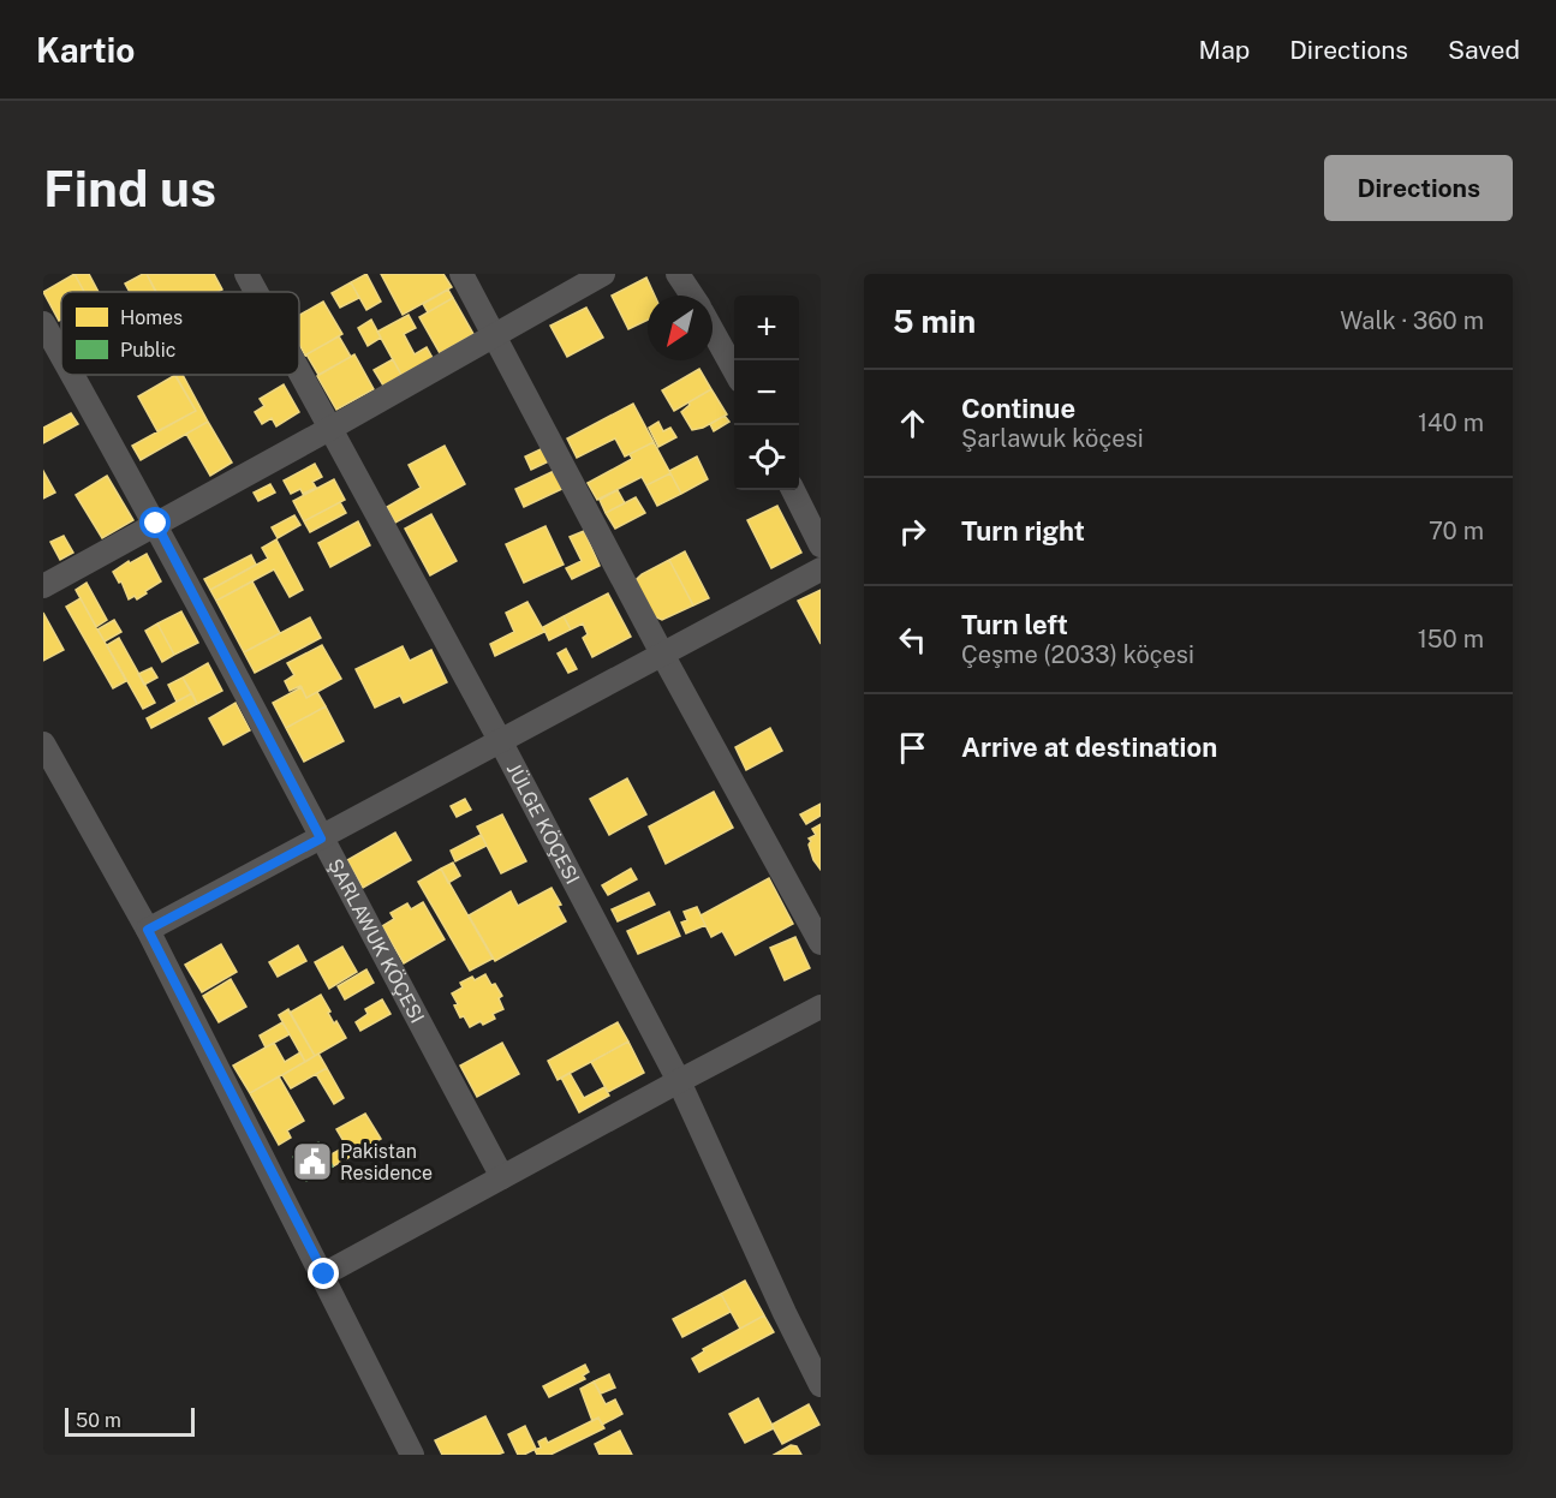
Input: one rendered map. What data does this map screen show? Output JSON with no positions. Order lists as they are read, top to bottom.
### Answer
{
  "streets": {
    "street": ["JÜLGE KÖÇESI", "ŞARLAWUK KÖÇESI"]
  },
  "places": {
    "public building": ["Pakistan Residence"]
  },
  "legend": ["Homes", "Public"],
  "scale_bar": "50 m",
  "north": "bottom left",
  "page": {
    "header": "Kartio",
    "nav": ["Map", "Directions", "Saved"],
    "buttons": "Directions",
    "title": "Find us",
    "heading": ["5 min", "Walk · 360 m"],
    "map_buttons": ["+", "−"],
    "list": [
      ["Continue", "Şarlawuk köçesi", "140 m"],
      ["Turn right", "70 m"],
      ["Turn left", "Çeşme (2033) köçesi", "150 m"],
      "Arrive at destination"
    ],
    "scale": "50 m"
  }
}
